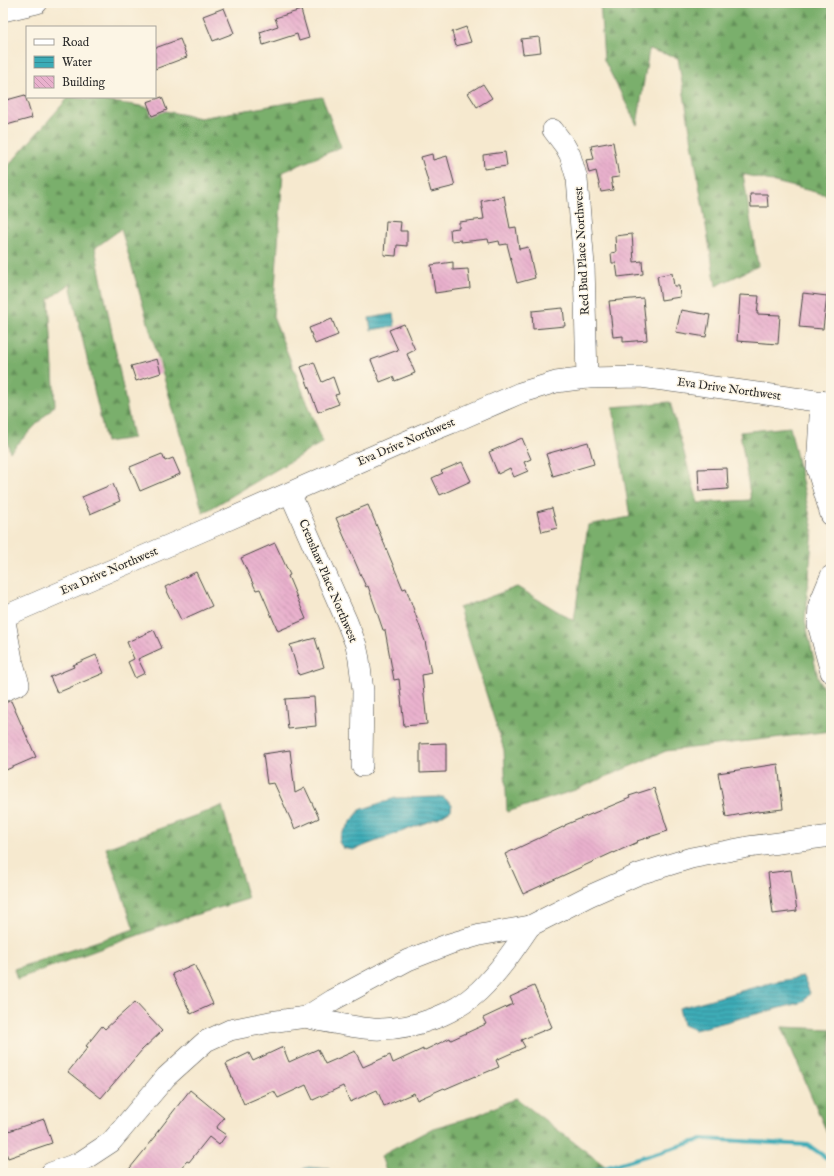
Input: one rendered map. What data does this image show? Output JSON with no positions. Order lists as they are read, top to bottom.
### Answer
{
  "streets": {
    "street": ["Red Bud Place Northwest", "Eva Drive Northwest", "Crenshaw Place Northwest"]
  },
  "crossings": [
    ["Red Bud Place Northwest", "Eva Drive Northwest"],
    ["Eva Drive Northwest", "Crenshaw Place Northwest"]
  ],
  "legend": ["Road", "Water", "Building"]
}
